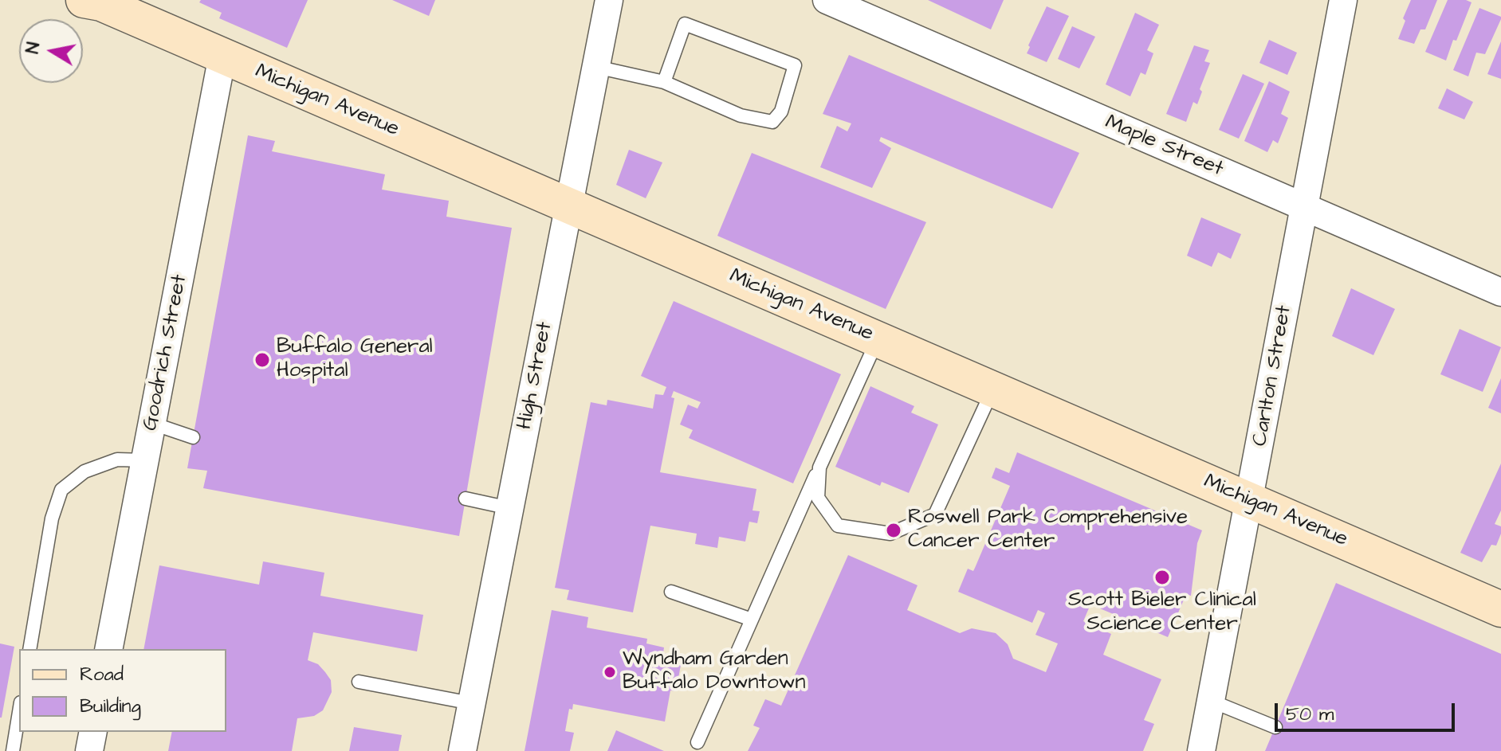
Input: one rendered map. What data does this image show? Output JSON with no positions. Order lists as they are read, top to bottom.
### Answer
{
  "streets": {
    "street": [
      "Michigan Avenue",
      "Maple Street",
      "Goodrich Street",
      "High Street",
      "Carlton Street"
    ]
  },
  "crossings": [
    ["Michigan Avenue", "Goodrich Street"],
    ["Michigan Avenue", "High Street"],
    ["Michigan Avenue", "Carlton Street"],
    ["Maple Street", "Carlton Street"]
  ],
  "places": [
    "Buffalo General Hospital",
    "Roswell Park Comprehensive Cancer Center",
    "Scott Bieler Clinical Science Center",
    "Wyndham Garden Buffalo Downtown"
  ],
  "legend": ["Road", "Building"],
  "scale_bar": "50 m",
  "north": "left"
}
